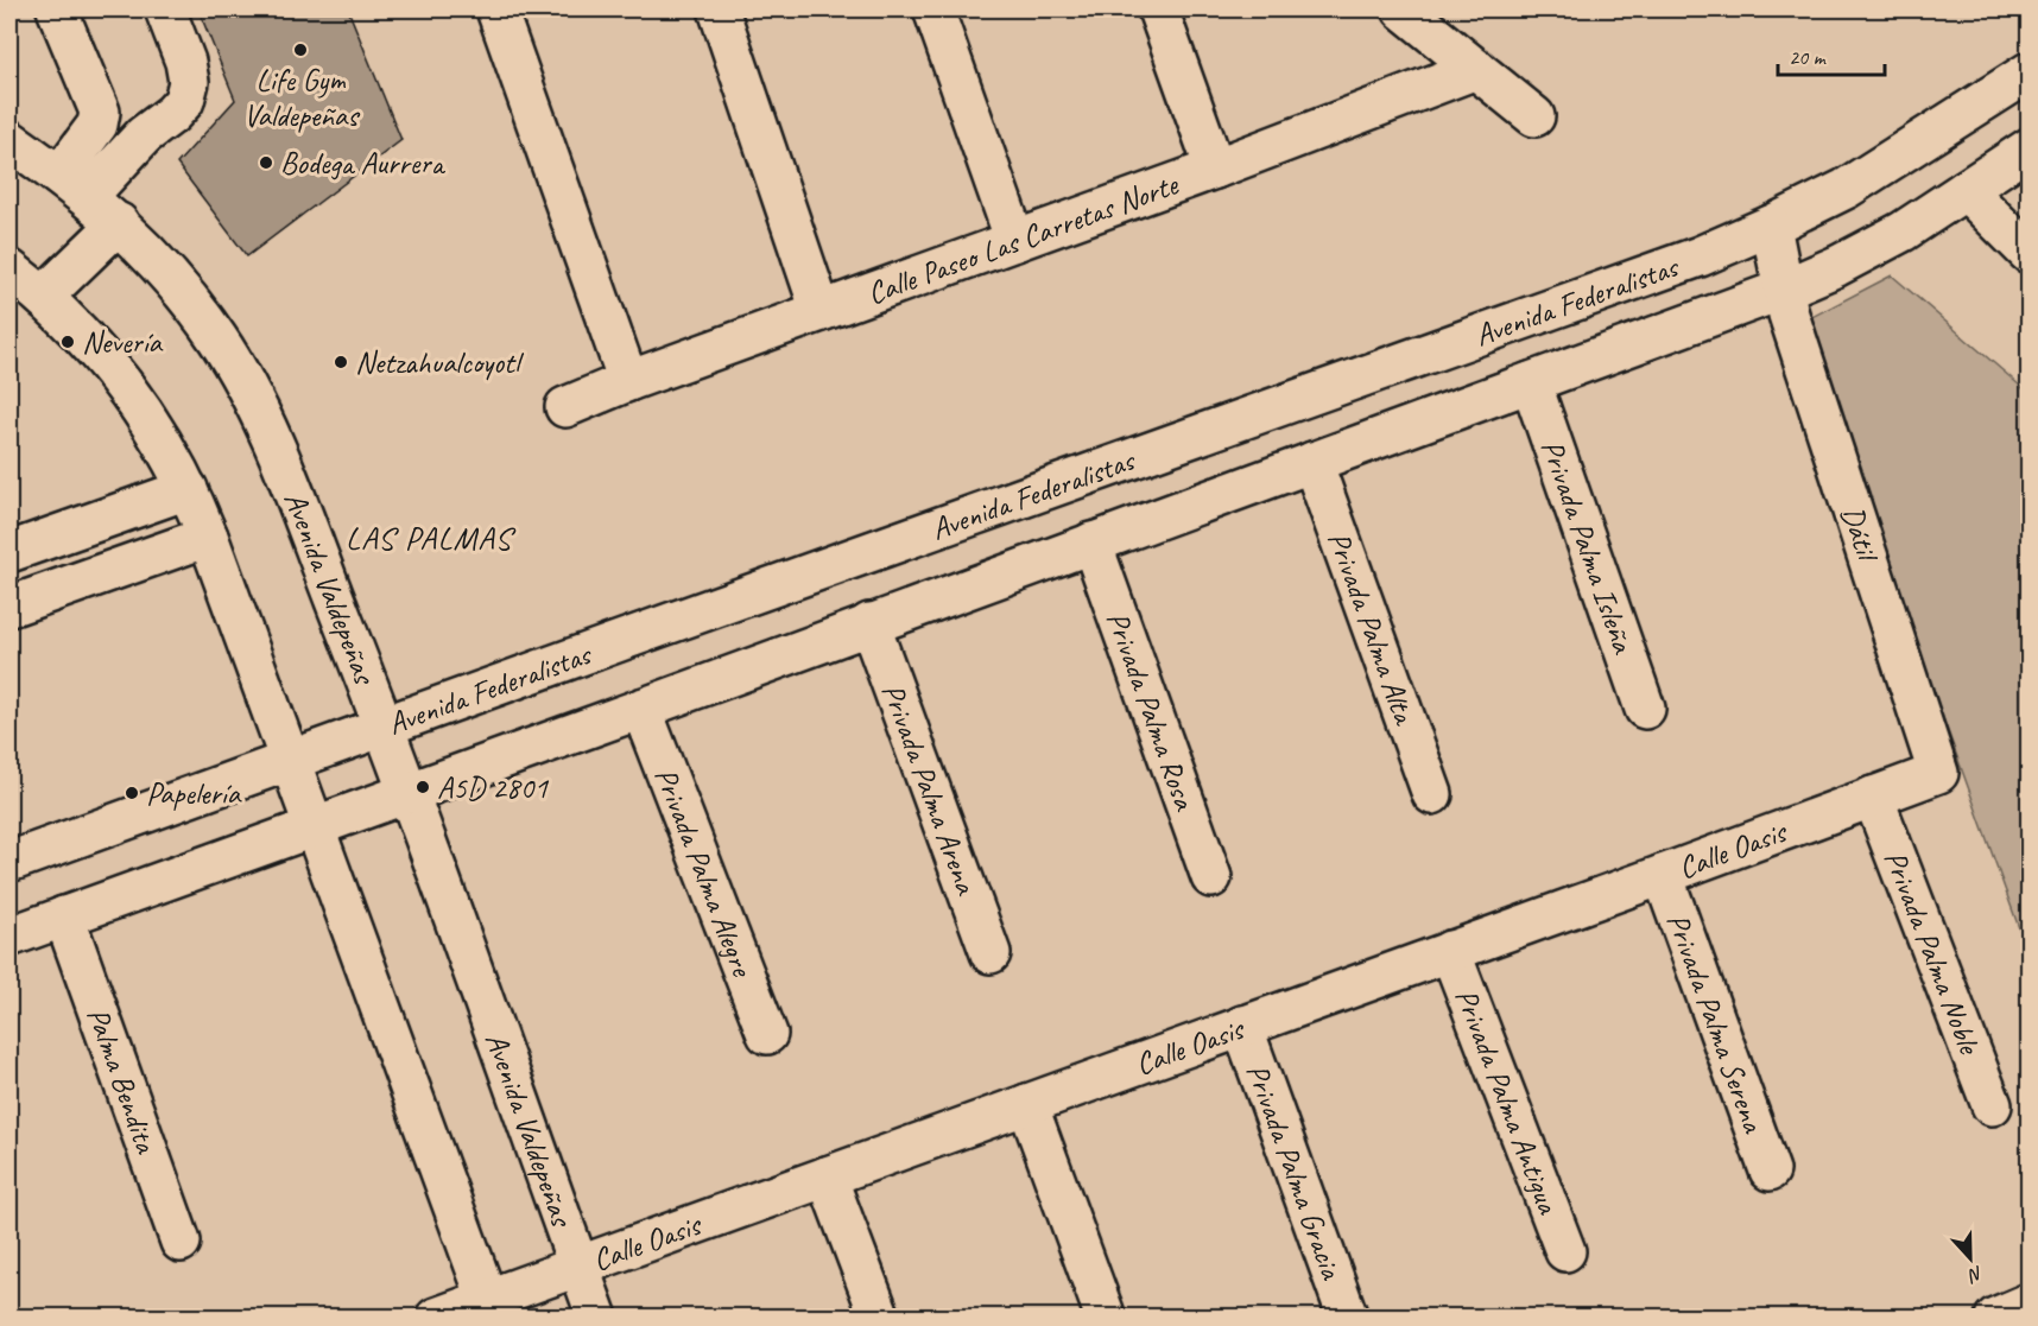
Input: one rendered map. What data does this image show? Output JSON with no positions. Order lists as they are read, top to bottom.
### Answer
{
  "streets": {
    "street": [
      "Calle Paseo Las Carretas Norte",
      "Avenida Federalistas",
      "Dátil",
      "Privada Palma Isleña",
      "Avenida Valdepeñas",
      "Privada Palma Alta",
      "Privada Palma Rosa",
      "Privada Palma Arena",
      "Calle Oasis",
      "Privada Palma Alegre",
      "Privada Palma Noble",
      "Privada Palma Serena",
      "Palma Bendita",
      "Privada Palma Antigua",
      "Privada Palma Gracia"
    ]
  },
  "crossings": [
    ["Avenida Federalistas", "Dátil"],
    ["Avenida Federalistas", "Privada Palma Isleña"],
    ["Avenida Federalistas", "Avenida Valdepeñas"],
    ["Avenida Federalistas", "Privada Palma Alta"],
    ["Avenida Federalistas", "Privada Palma Rosa"],
    ["Avenida Federalistas", "Privada Palma Arena"],
    ["Avenida Federalistas", "Privada Palma Alegre"],
    ["Avenida Federalistas", "Palma Bendita"],
    ["Dátil", "Calle Oasis"],
    ["Avenida Valdepeñas", "Calle Oasis"],
    ["Calle Oasis", "Privada Palma Noble"],
    ["Calle Oasis", "Privada Palma Serena"],
    ["Calle Oasis", "Privada Palma Antigua"],
    ["Calle Oasis", "Privada Palma Gracia"]
  ],
  "districts": ["LAS PALMAS"],
  "places": [
    "Life Gym Valdepeñas",
    "Bodega Aurrera",
    "Nevería",
    "Netzahualcoyotl",
    "A5D 2801",
    "Papelería"
  ],
  "scale_bar": "20 m",
  "north": "bottom"
}
